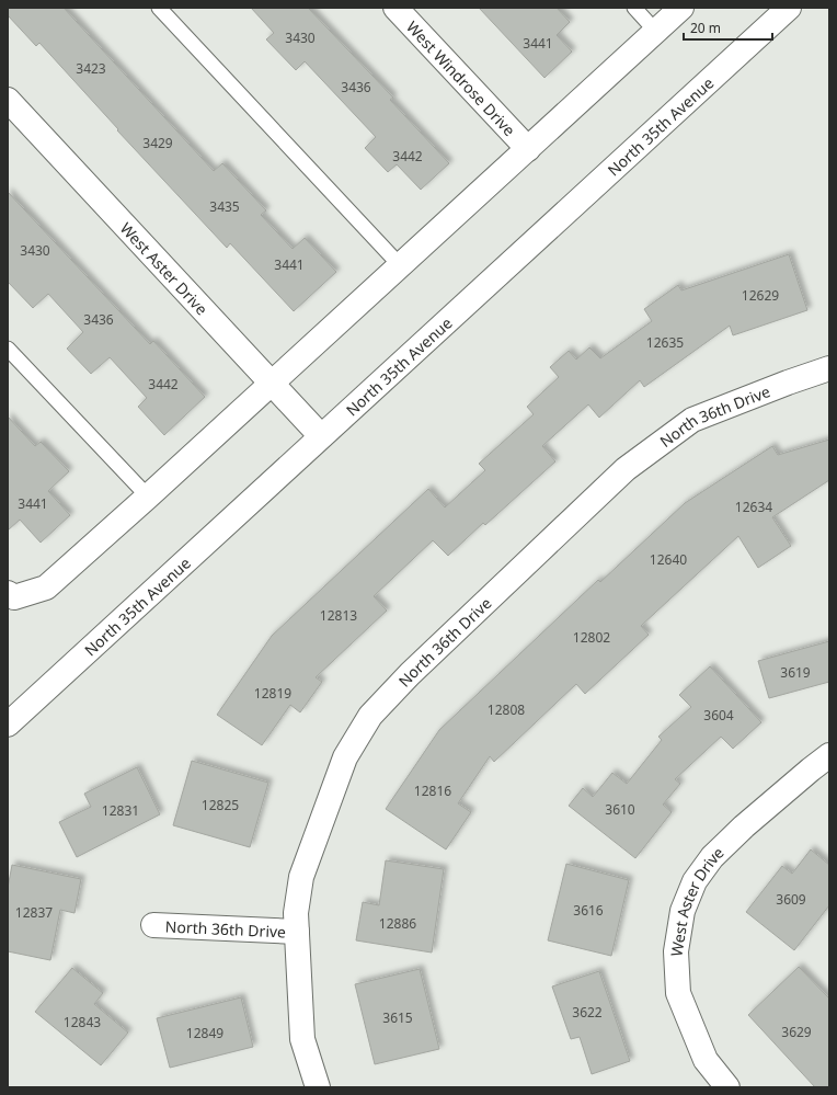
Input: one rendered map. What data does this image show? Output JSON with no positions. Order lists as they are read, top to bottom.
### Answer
{
  "streets": {
    "street": [
      "West Windrose Drive",
      "North 35th Avenue",
      "West Aster Drive",
      "North 36th Drive"
    ]
  },
  "crossings": [
    ["North 35th Avenue", "West Aster Drive"]
  ],
  "house_numbers": [
    "3430",
    "3441",
    "3423",
    "3436",
    "3429",
    "3442",
    "3435",
    "3430",
    "3441",
    "12629",
    "3436",
    "12635",
    "3442",
    "3441",
    "12634",
    "12640",
    "12813",
    "12802",
    "3619",
    "12819",
    "12808",
    "3604",
    "12816",
    "12825",
    "3610",
    "12831",
    "3609",
    "3616",
    "12837",
    "12886",
    "3622",
    "3615",
    "12843",
    "3629",
    "12849"
  ],
  "scale_bar": "20 m"
}
